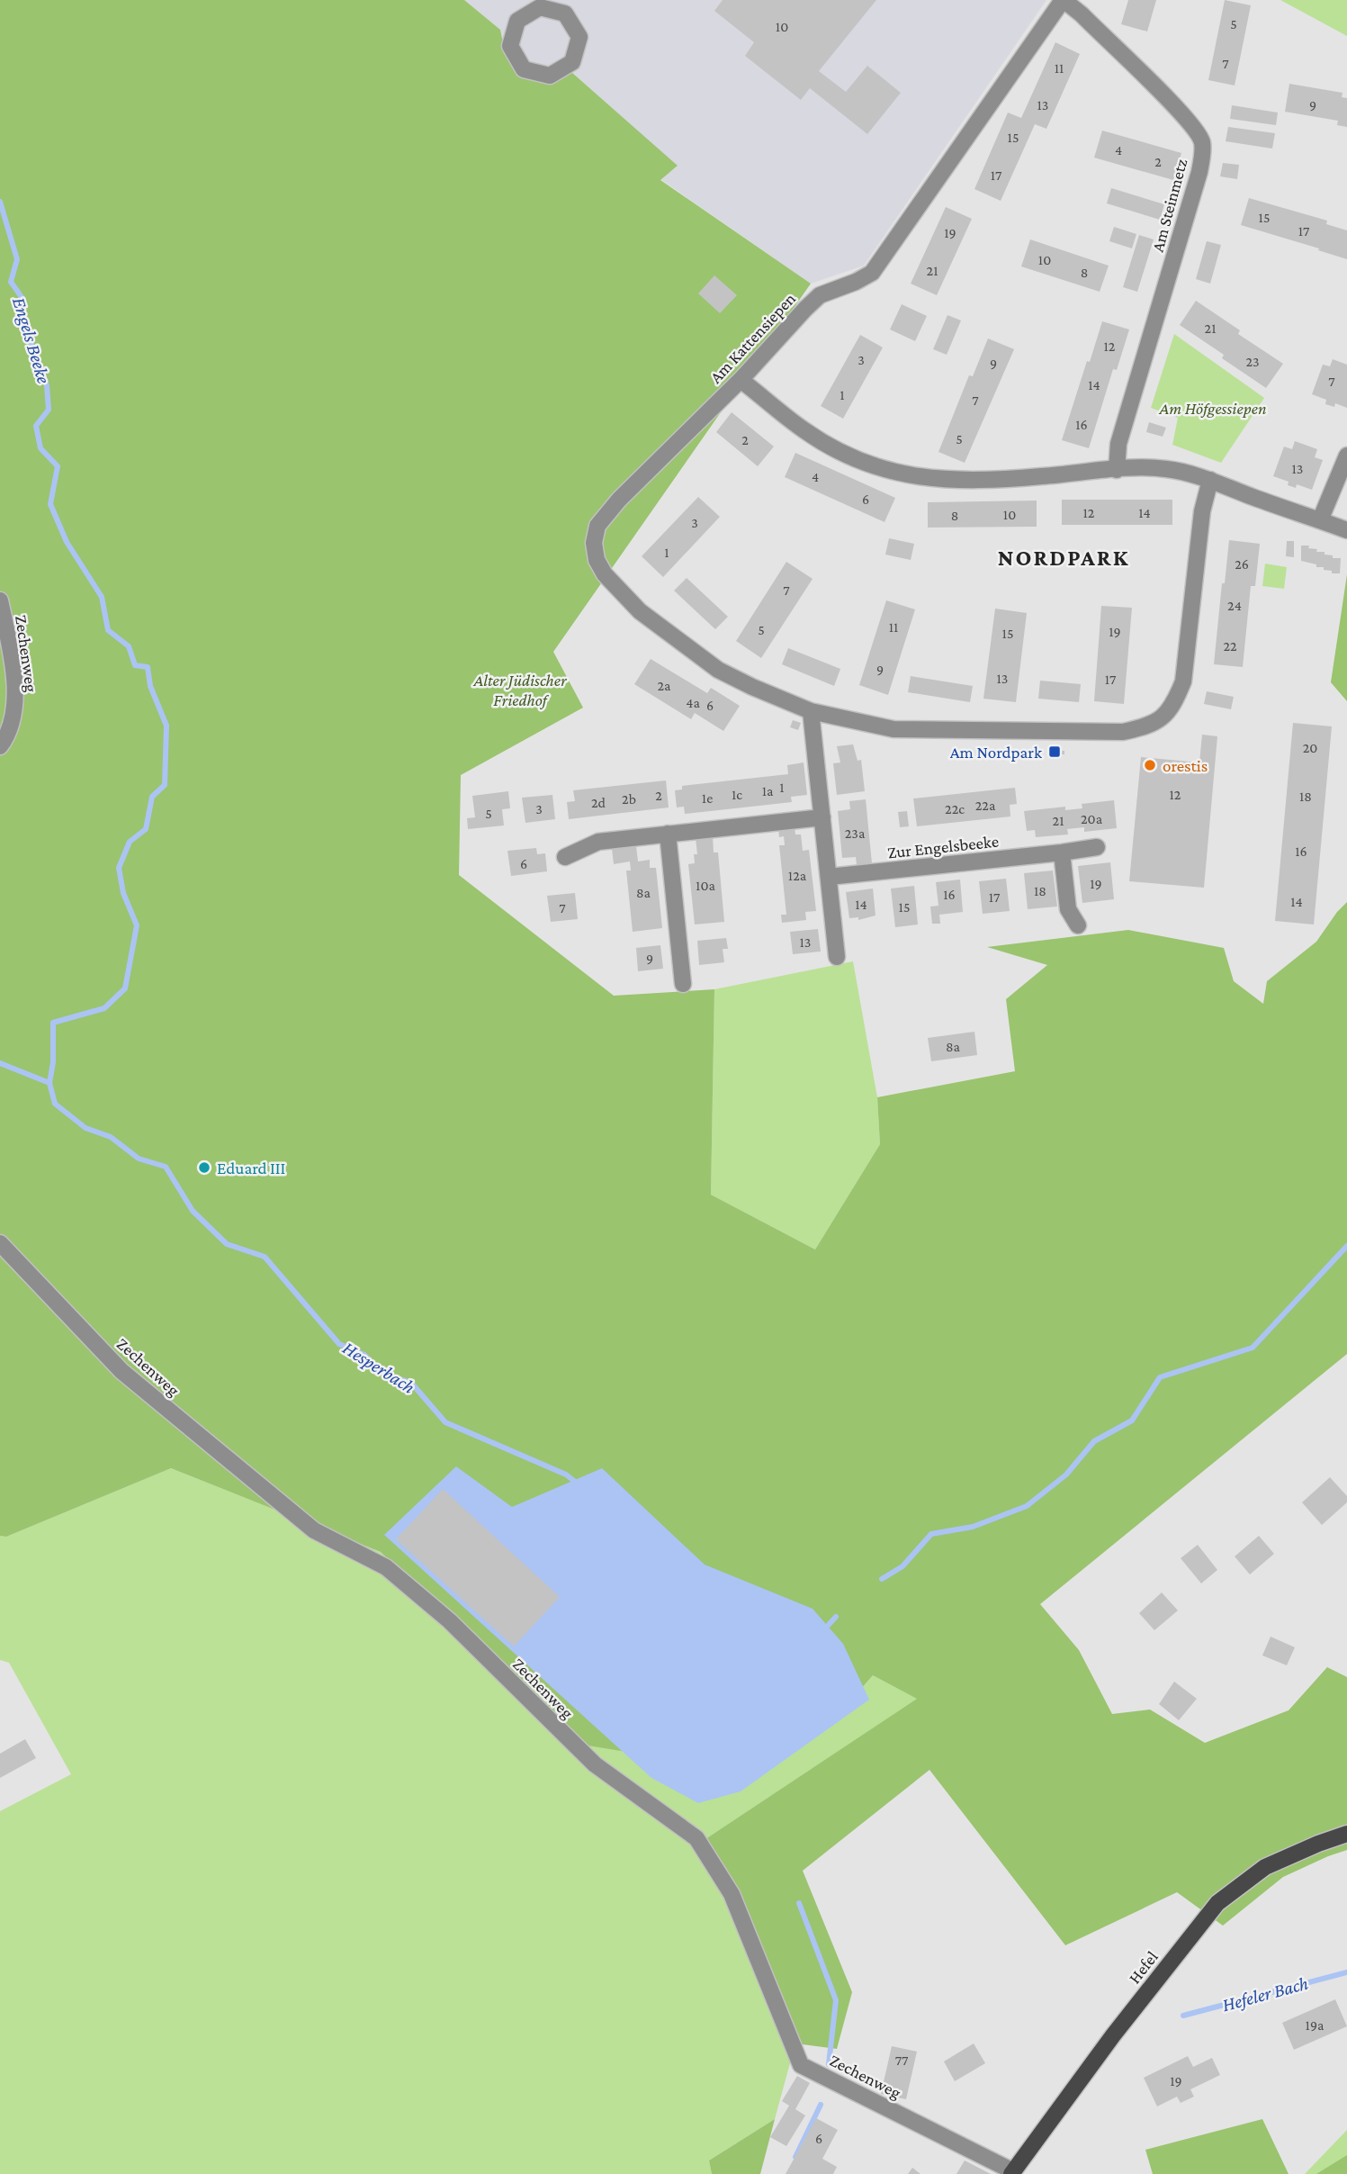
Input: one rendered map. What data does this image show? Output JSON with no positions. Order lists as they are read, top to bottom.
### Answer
{
  "streets": {
    "main road": ["Hefel"],
    "street": [
      "Am Steinmetz",
      "Am Kattensiepen",
      "Zechenweg",
      "Zur Engelsbeeke"
    ]
  },
  "crossings": [
    ["Am Steinmetz", "Am Kattensiepen"],
    ["Zechenweg", "Hefel"]
  ],
  "districts": ["NORDPARK"],
  "water": ["Engels Beeke", "Hesperbach", "Hefeler Bach"],
  "parks": ["Am Höfgessiepen", "Alter Jüdischer Friedhof"],
  "places": {
    "transit": ["Am Nordpark"],
    "other": ["orestis", "Eduard III"]
  },
  "house_numbers": [
    "5",
    "10",
    "7",
    "11",
    "13",
    "9",
    "15",
    "4",
    "2",
    "17",
    "15",
    "17",
    "19",
    "10",
    "21",
    "8",
    "21",
    "12",
    "3",
    "23",
    "9",
    "7",
    "14",
    "1",
    "7",
    "16",
    "5",
    "2",
    "13",
    "4",
    "6",
    "12",
    "14",
    "10",
    "8",
    "3",
    "1",
    "26",
    "7",
    "24",
    "11",
    "5",
    "19",
    "15",
    "22",
    "9",
    "13",
    "17",
    "2a",
    "4a",
    "6",
    "20",
    "1",
    "1a",
    "1c",
    "12",
    "2",
    "18",
    "1e",
    "2b",
    "2d",
    "22a",
    "3",
    "22c",
    "5",
    "20a",
    "21",
    "23a",
    "16",
    "6",
    "12a",
    "19",
    "10a",
    "18",
    "8a",
    "16",
    "17",
    "14",
    "14",
    "15",
    "7",
    "13",
    "9",
    "8a",
    "19a",
    "77",
    "19",
    "6"
  ]
}
